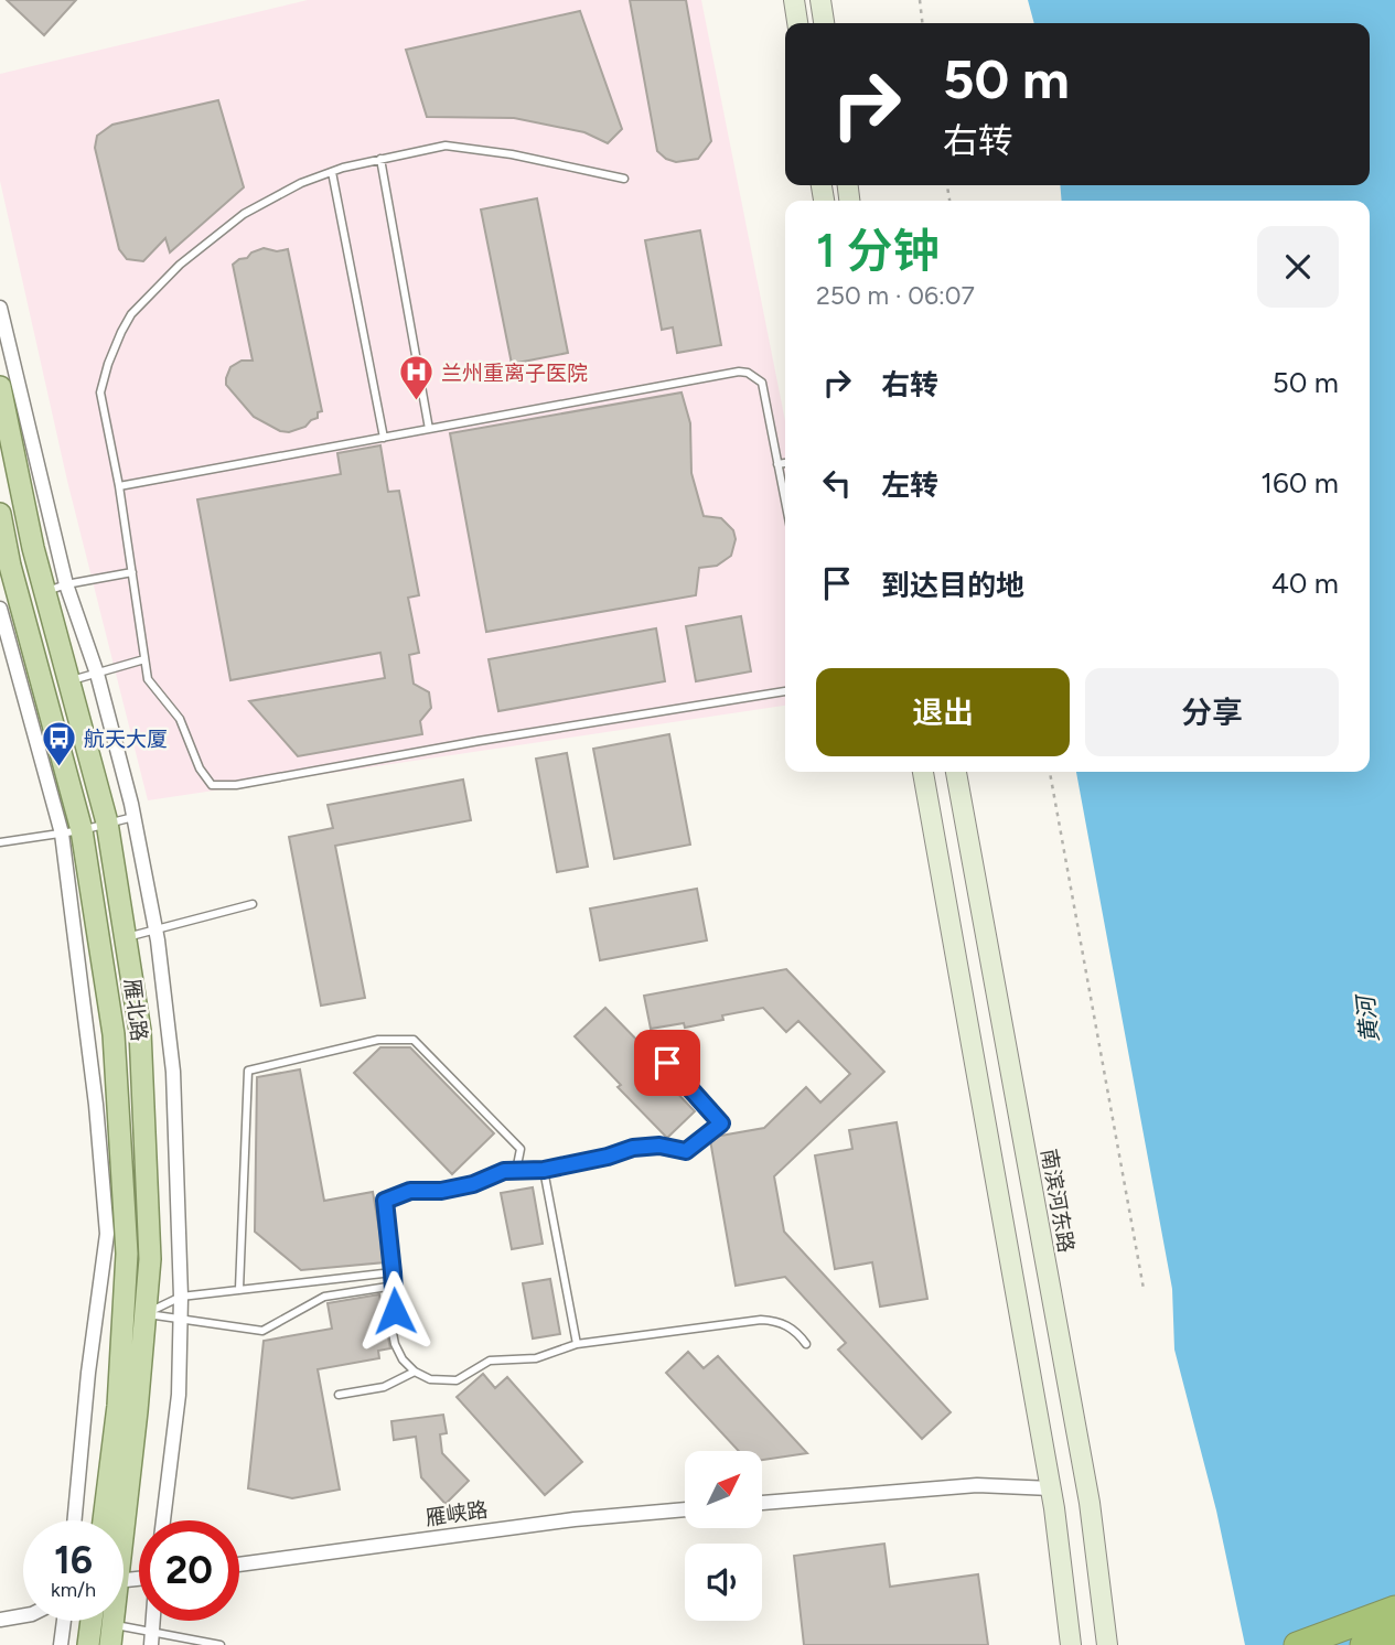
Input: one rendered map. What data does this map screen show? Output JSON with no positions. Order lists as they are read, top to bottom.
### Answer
{
  "streets": {
    "main road": ["雁北路", "南滨河东路"],
    "street": ["雁峡路"]
  },
  "water": ["黄河"],
  "places": {
    "hospital": ["兰州重离子医院"],
    "bus stop": ["航天大厦"]
  },
  "north": "top right",
  "page": {
    "turn": ["50 m", "右转"],
    "heading": ["1 分钟", "250 m · 06:07"],
    "list": [
      {
        "name": "右转",
        "value": "50 m"
      },
      {
        "name": "左转",
        "value": "160 m"
      },
      {
        "name": "到达目的地",
        "value": "40 m"
      }
    ],
    "buttons": ["退出", "分享"],
    "speed": "16 km/h",
    "limit": "20"
  }
}
